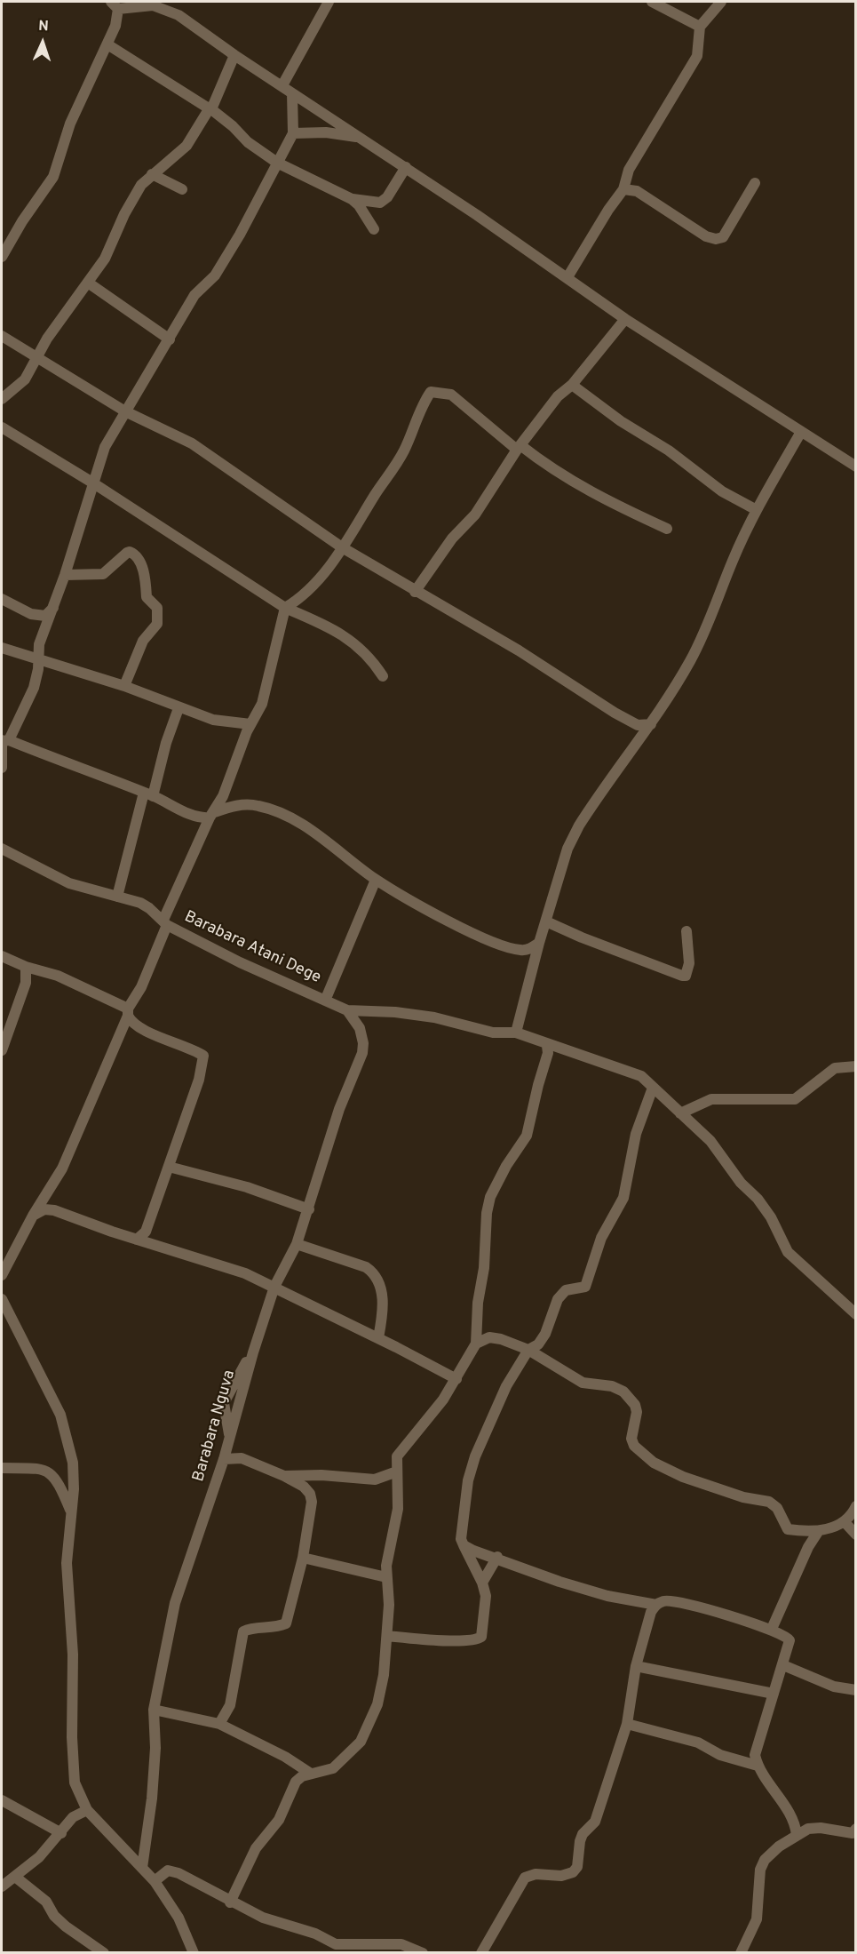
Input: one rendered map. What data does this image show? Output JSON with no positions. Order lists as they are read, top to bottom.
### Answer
{
  "streets": {
    "street": ["Barabara Atani Dege", "Barabara Nguva"]
  },
  "crossings": [
    ["Barabara Atani Dege", "Barabara Nguva"]
  ],
  "north": "top"
}
